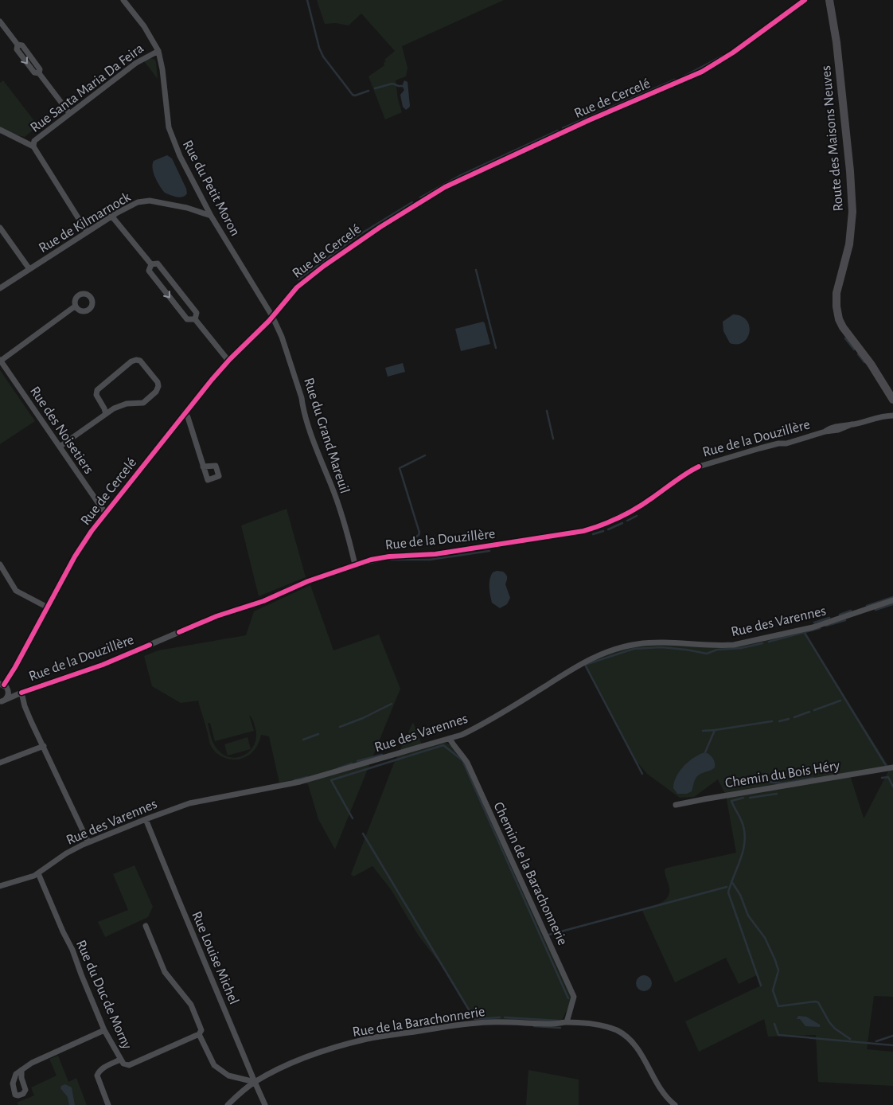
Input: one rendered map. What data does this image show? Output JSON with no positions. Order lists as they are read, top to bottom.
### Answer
{
  "streets": {
    "street": [
      "Rue Santa Maria Da Feira",
      "Rue de Cercelé",
      "Route des Maisons Neuves",
      "Rue du Petit Moron",
      "Rue de Kilmarnock",
      "Rue des Noisetiers",
      "Rue du Grand Mareuil",
      "Rue de la Douzillère",
      "Rue des Varennes",
      "Chemin du Bois Héry",
      "Chemin de la Barachonnerie",
      "Rue Louise Michel",
      "Rue du Duc de Morny",
      "Rue de la Barachonnerie"
    ]
  },
  "crossings": [
    ["Rue Santa Maria Da Feira", "Rue du Petit Moron"],
    ["Rue Santa Maria Da Feira", "Rue de Kilmarnock"],
    ["Rue de Cercelé", "Rue du Petit Moron"],
    ["Rue de Cercelé", "Rue des Noisetiers"],
    ["Rue de Cercelé", "Rue du Grand Mareuil"],
    ["Rue du Petit Moron", "Rue de Kilmarnock"],
    ["Rue du Petit Moron", "Rue du Grand Mareuil"],
    ["Rue du Grand Mareuil", "Rue de la Douzillère"],
    ["Rue des Varennes", "Chemin de la Barachonnerie"],
    ["Rue des Varennes", "Rue Louise Michel"],
    ["Rue des Varennes", "Rue du Duc de Morny"],
    ["Chemin de la Barachonnerie", "Rue de la Barachonnerie"],
    ["Rue Louise Michel", "Rue de la Barachonnerie"]
  ]
}
